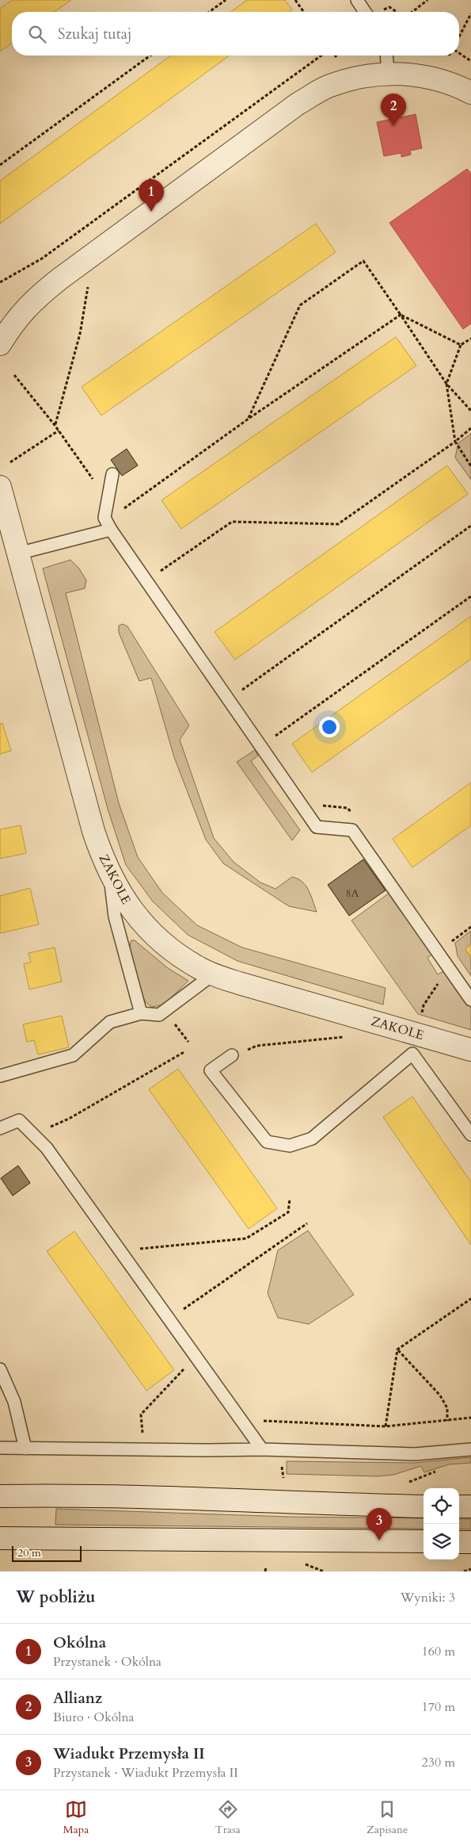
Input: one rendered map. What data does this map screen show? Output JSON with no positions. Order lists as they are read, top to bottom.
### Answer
{
  "streets": {
    "street": ["ZAKOLE"]
  },
  "house_numbers": ["8A"],
  "scale_bar": "20 m",
  "page": {
    "search": "Szukaj tutaj",
    "pins": ["2", "1", "3"],
    "scale": "20 m",
    "heading": ["W pobliżu", "Wyniki: 3"],
    "list": [
      {
        "mark": "1",
        "name": "Okólna",
        "note": "Przystanek · Okólna",
        "value": "160 m"
      },
      {
        "mark": "2",
        "name": "Allianz",
        "note": "Biuro · Okólna",
        "value": "170 m"
      },
      {
        "mark": "3",
        "name": "Wiadukt Przemysła II",
        "note": "Przystanek · Wiadukt Przemysła II",
        "value": "230 m"
      }
    ],
    "nav": ["Mapa", "Trasa", "Zapisane"]
  }
}
